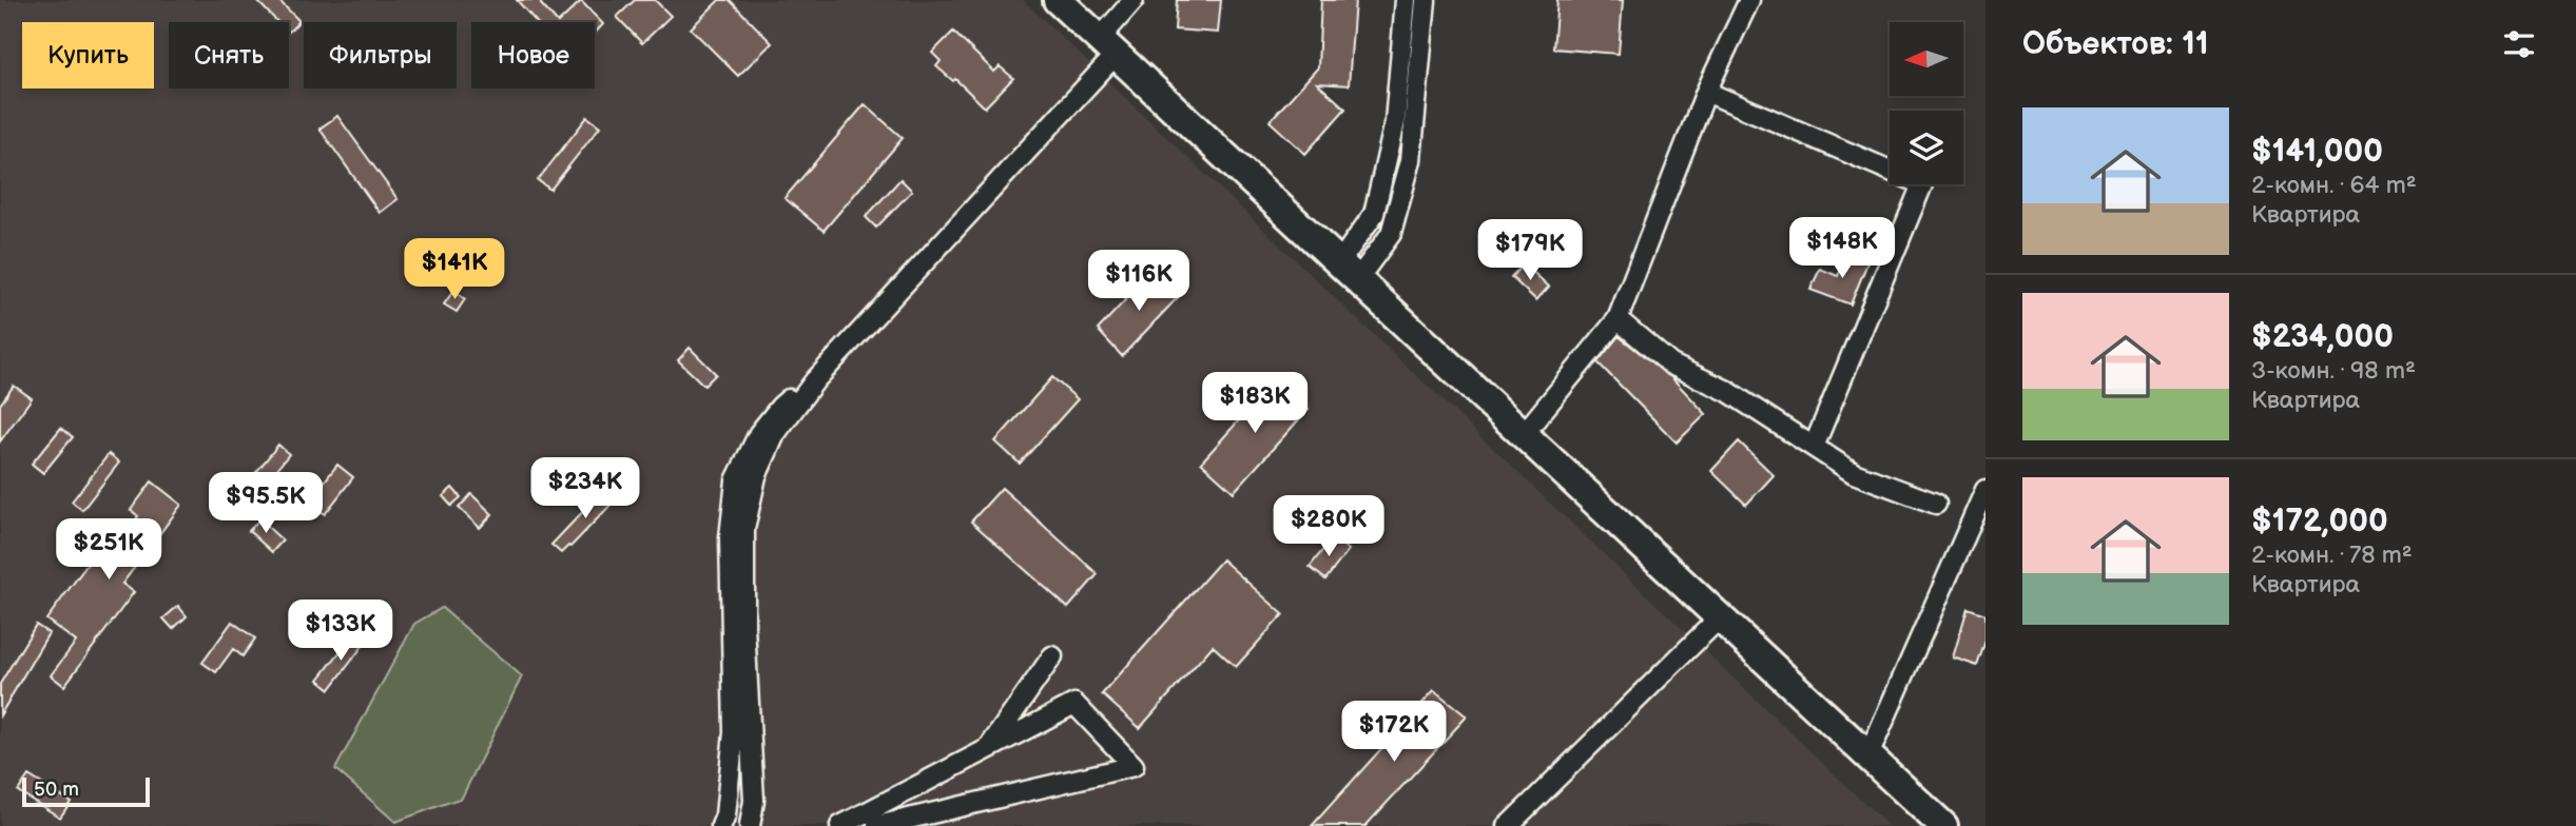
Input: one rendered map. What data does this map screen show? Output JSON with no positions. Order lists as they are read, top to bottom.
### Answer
{
  "scale_bar": "50 m",
  "north": "left",
  "page": {
    "heading": "Объектов: 11",
    "chip": [
      "Купить",
      "Снять",
      "Фильтры",
      "Новое"
    ],
    "list": [
      {
        "name": "$141,000",
        "note": "2-комн. · 64 m² · Квартира"
      },
      {
        "name": "$234,000",
        "note": "3-комн. · 98 m² · Квартира"
      },
      {
        "name": "$172,000",
        "note": "2-комн. · 78 m² · Квартира"
      }
    ],
    "price": [
      "$148K",
      "$179K",
      "$141K",
      "$116K",
      "$183K",
      "$234K",
      "$95.5K",
      "$280K",
      "$251K",
      "$133K",
      "$172K"
    ],
    "scale": "50 m"
  }
}
